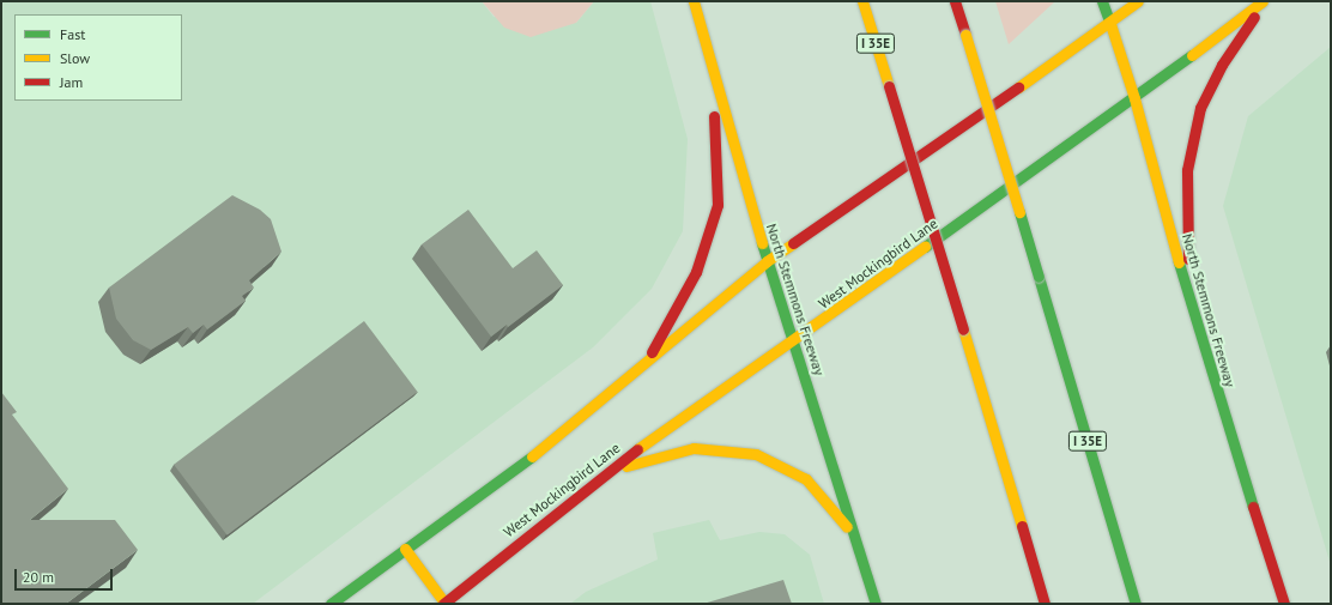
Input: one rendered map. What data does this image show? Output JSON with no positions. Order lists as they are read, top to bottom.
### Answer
{
  "streets": {
    "main road": ["I 35E", "West Mockingbird Lane", "North Stemmons Freeway"]
  },
  "crossings": [
    ["West Mockingbird Lane", "North Stemmons Freeway"]
  ],
  "legend": ["Fast", "Slow", "Jam"],
  "scale_bar": "20 m"
}
